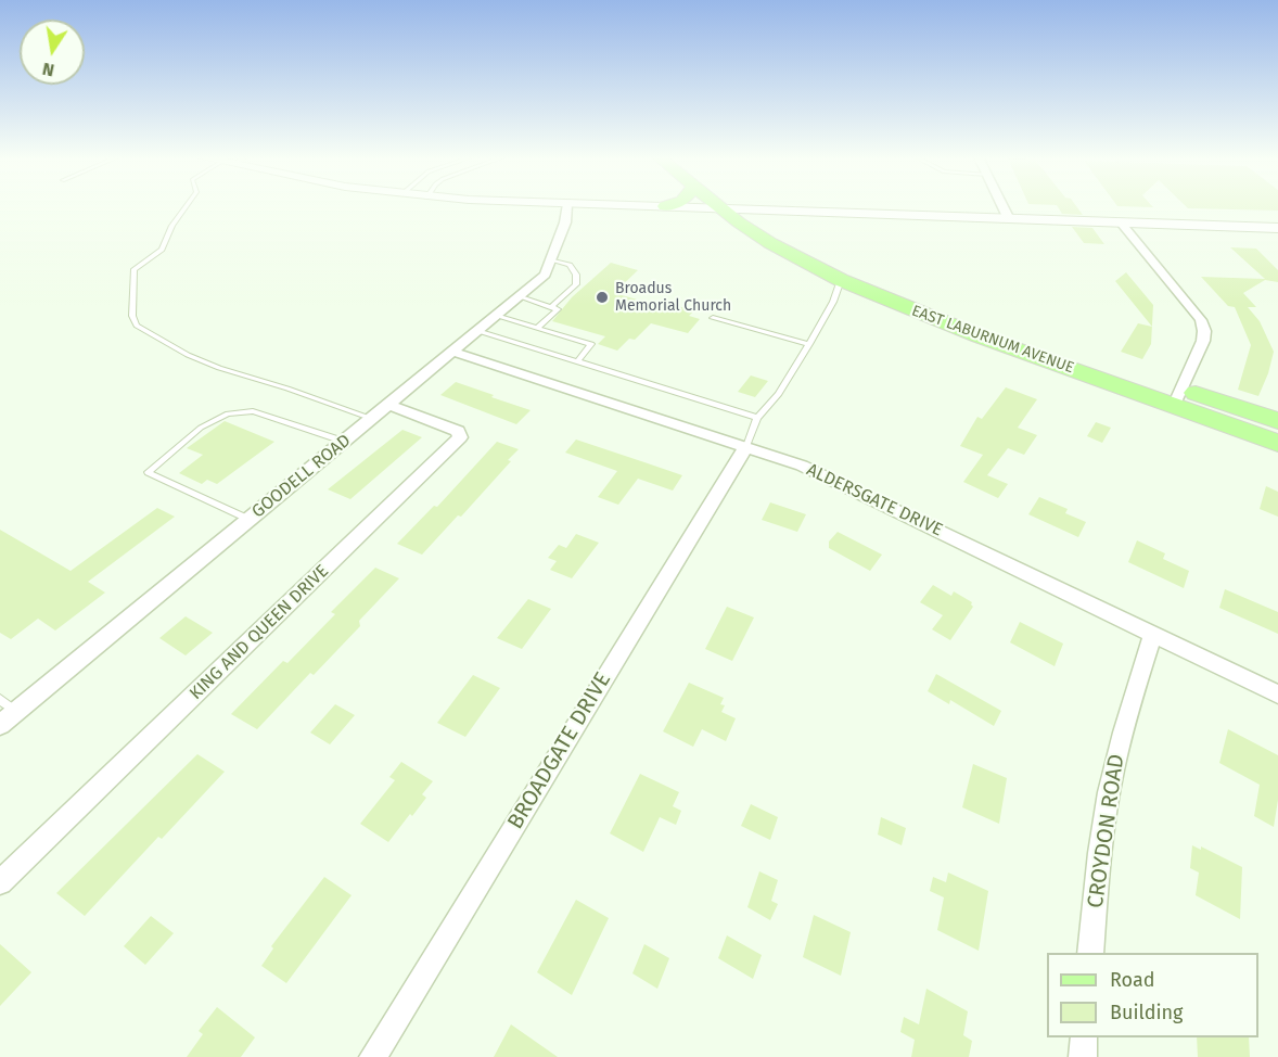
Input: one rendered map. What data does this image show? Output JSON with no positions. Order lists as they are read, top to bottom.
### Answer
{
  "streets": {
    "main road": ["EAST LABURNUM AVENUE"],
    "street": [
      "GOODELL ROAD",
      "ALDERSGATE DRIVE",
      "KING AND QUEEN DRIVE",
      "BROADGATE DRIVE",
      "CROYDON ROAD"
    ]
  },
  "crossings": [
    ["GOODELL ROAD", "ALDERSGATE DRIVE"],
    ["GOODELL ROAD", "KING AND QUEEN DRIVE"],
    ["ALDERSGATE DRIVE", "BROADGATE DRIVE"],
    ["ALDERSGATE DRIVE", "CROYDON ROAD"]
  ],
  "places": ["Broadus Memorial Church"],
  "legend": ["Road", "Building"],
  "north": "bottom"
}
